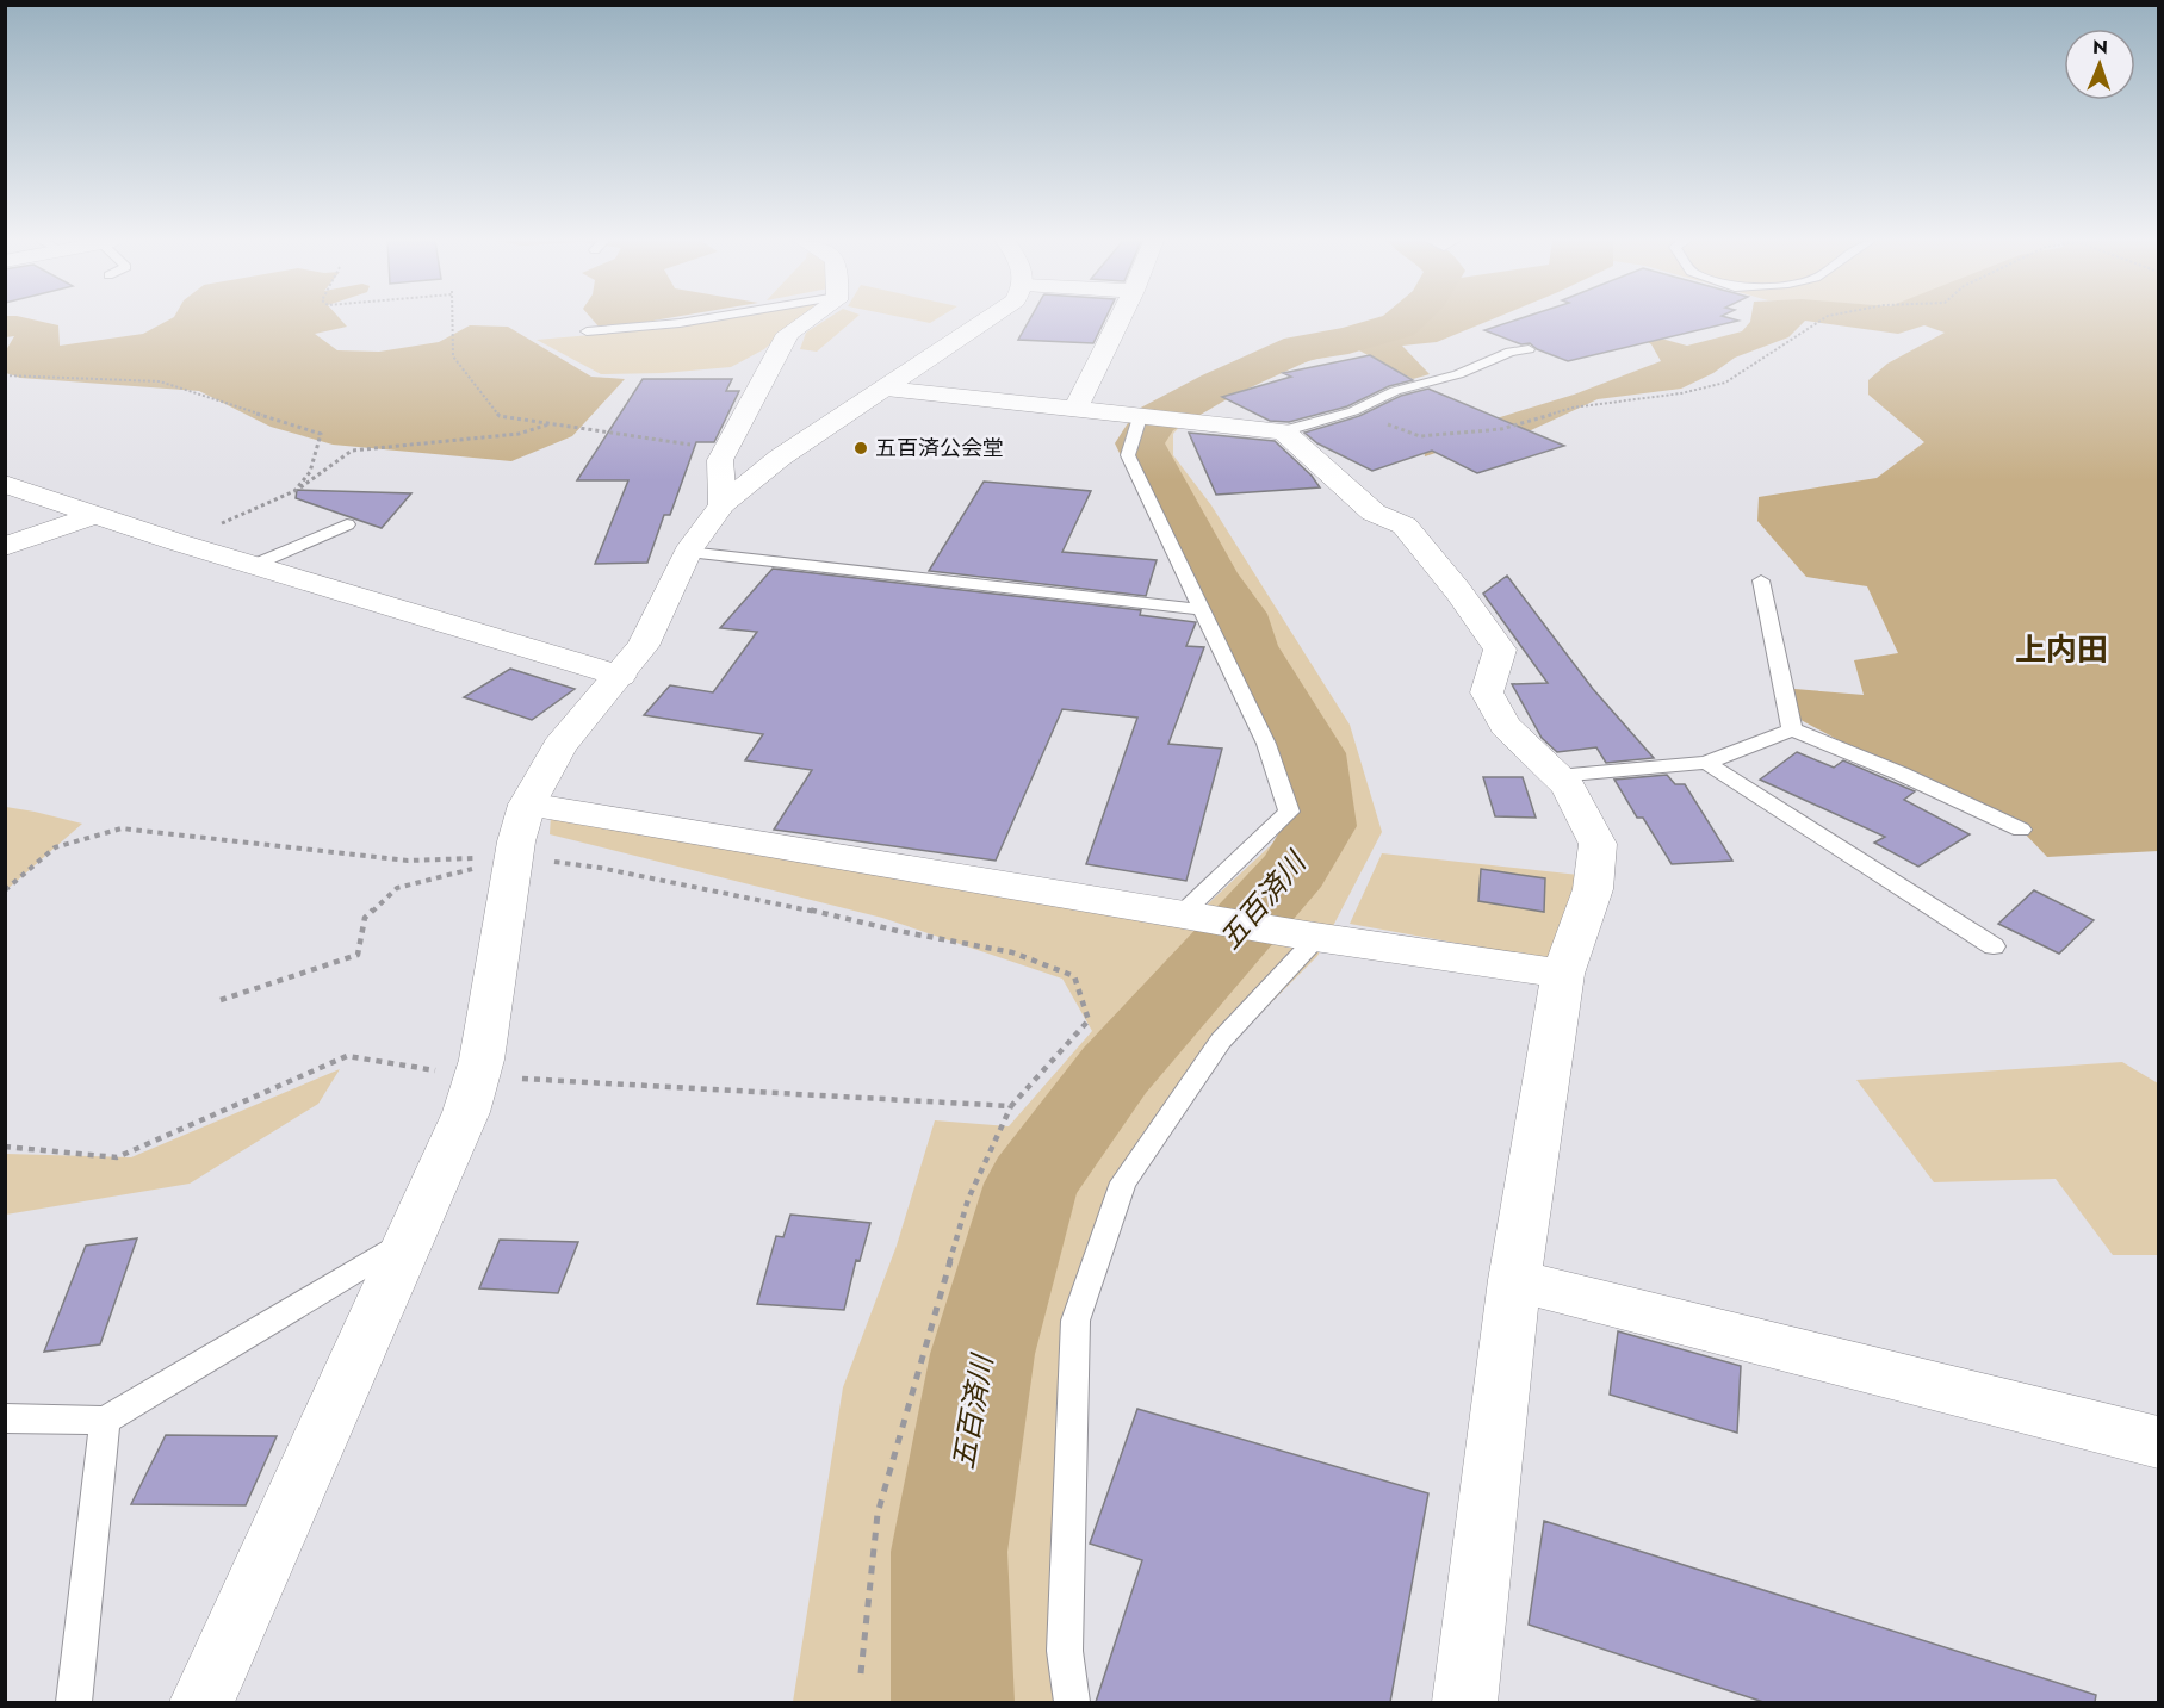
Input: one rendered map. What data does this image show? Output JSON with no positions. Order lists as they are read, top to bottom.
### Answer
{
  "districts": ["上内田"],
  "water": ["五百済川"],
  "places": ["五百済公会堂"],
  "north": "top"
}
